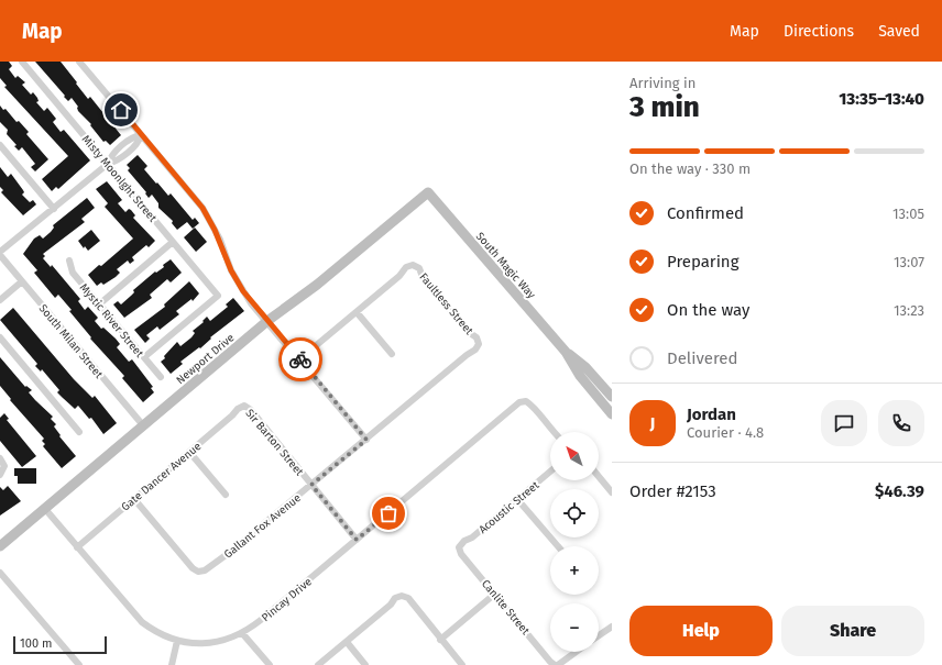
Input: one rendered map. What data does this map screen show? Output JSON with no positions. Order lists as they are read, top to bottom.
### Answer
{
  "streets": {
    "street": [
      "Misty Moonlght Street",
      "South Magic Way",
      "Faultless Street",
      "Mystic River Street",
      "South Milan Street",
      "Newport Drive",
      "Sir Barton Street",
      "Gate Dancer Avenue",
      "Acoustic Street",
      "Gallant Fox Avenue",
      "Pincay Drive",
      "Canlite Street"
    ]
  },
  "crossings": [
    ["Misty Moonlght Street", "Mystic River Street"],
    ["South Magic Way", "Newport Drive"],
    ["Faultless Street", "Gallant Fox Avenue"],
    ["South Milan Street", "Newport Drive"],
    ["Newport Drive", "Pincay Drive"],
    ["Sir Barton Street", "Gate Dancer Avenue"],
    ["Sir Barton Street", "Gallant Fox Avenue"],
    ["Sir Barton Street", "Pincay Drive"],
    ["Gate Dancer Avenue", "Gallant Fox Avenue"],
    ["Gate Dancer Avenue", "Pincay Drive"],
    ["Acoustic Street", "Canlite Street"]
  ],
  "scale_bar": "100 m",
  "north": "top left",
  "page": {
    "header": "Map",
    "nav": ["Map", "Directions", "Saved"],
    "heading": ["3 min", "Arriving in", "13:35–13:40"],
    "panel": [
      "Jordan",
      "Courier · 4.8",
      "Order #2153",
      "$46.39"
    ],
    "bar": "On the way · 330 m",
    "list": [
      ["Confirmed", "13:05"],
      ["Preparing", "13:07"],
      ["On the way", "13:23"],
      "Delivered"
    ],
    "round": "J",
    "map_buttons": ["+", "−"],
    "buttons": ["Help", "Share"],
    "scale": "100 m"
  }
}
